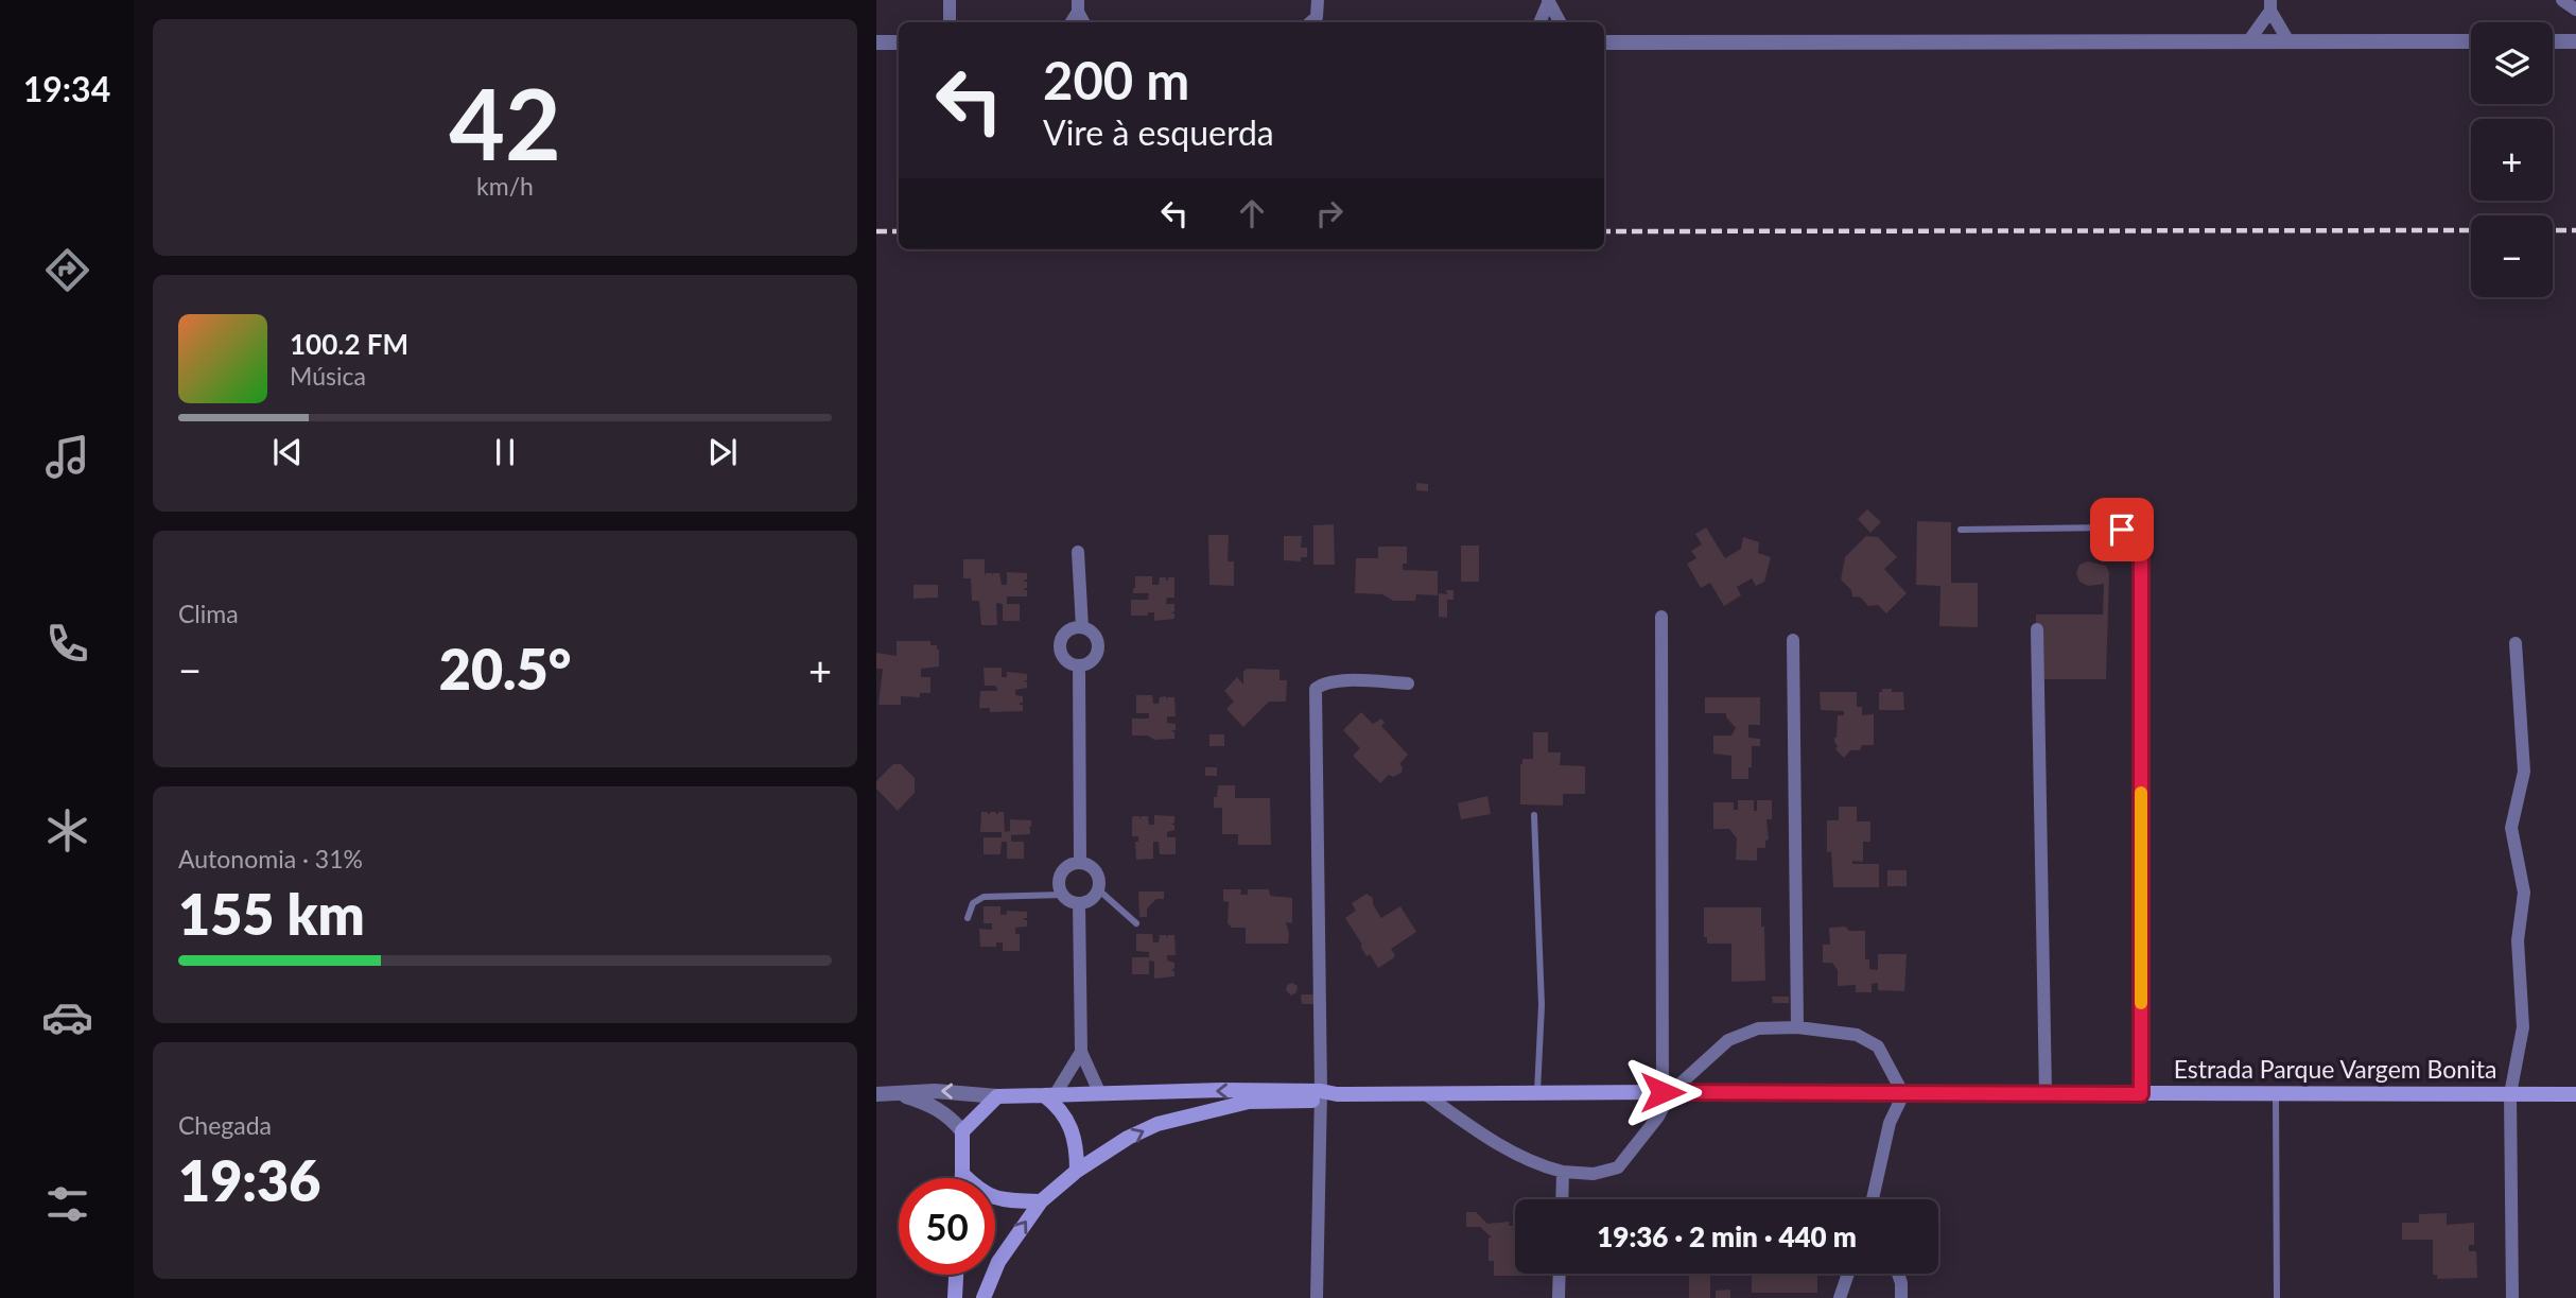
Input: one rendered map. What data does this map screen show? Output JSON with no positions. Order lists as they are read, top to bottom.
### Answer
{
  "streets": {
    "main road": ["Estrada Parque Vargem Bonita"]
  },
  "page": {
    "tabs": "19:34",
    "tile": [
      ["42", "km/h"],
      "Clima",
      ["Autonomia · 31%", "155 km"],
      ["Chegada", "19:36"]
    ],
    "map_buttons": ["+", "−"],
    "turn": ["200 m", "Vire à esquerda"],
    "song": ["100.2 FM", "Música"],
    "heat": ["−", "20.5°", "+"],
    "limit": "50",
    "trip": "19:36 · 2 min · 440 m"
  }
}
